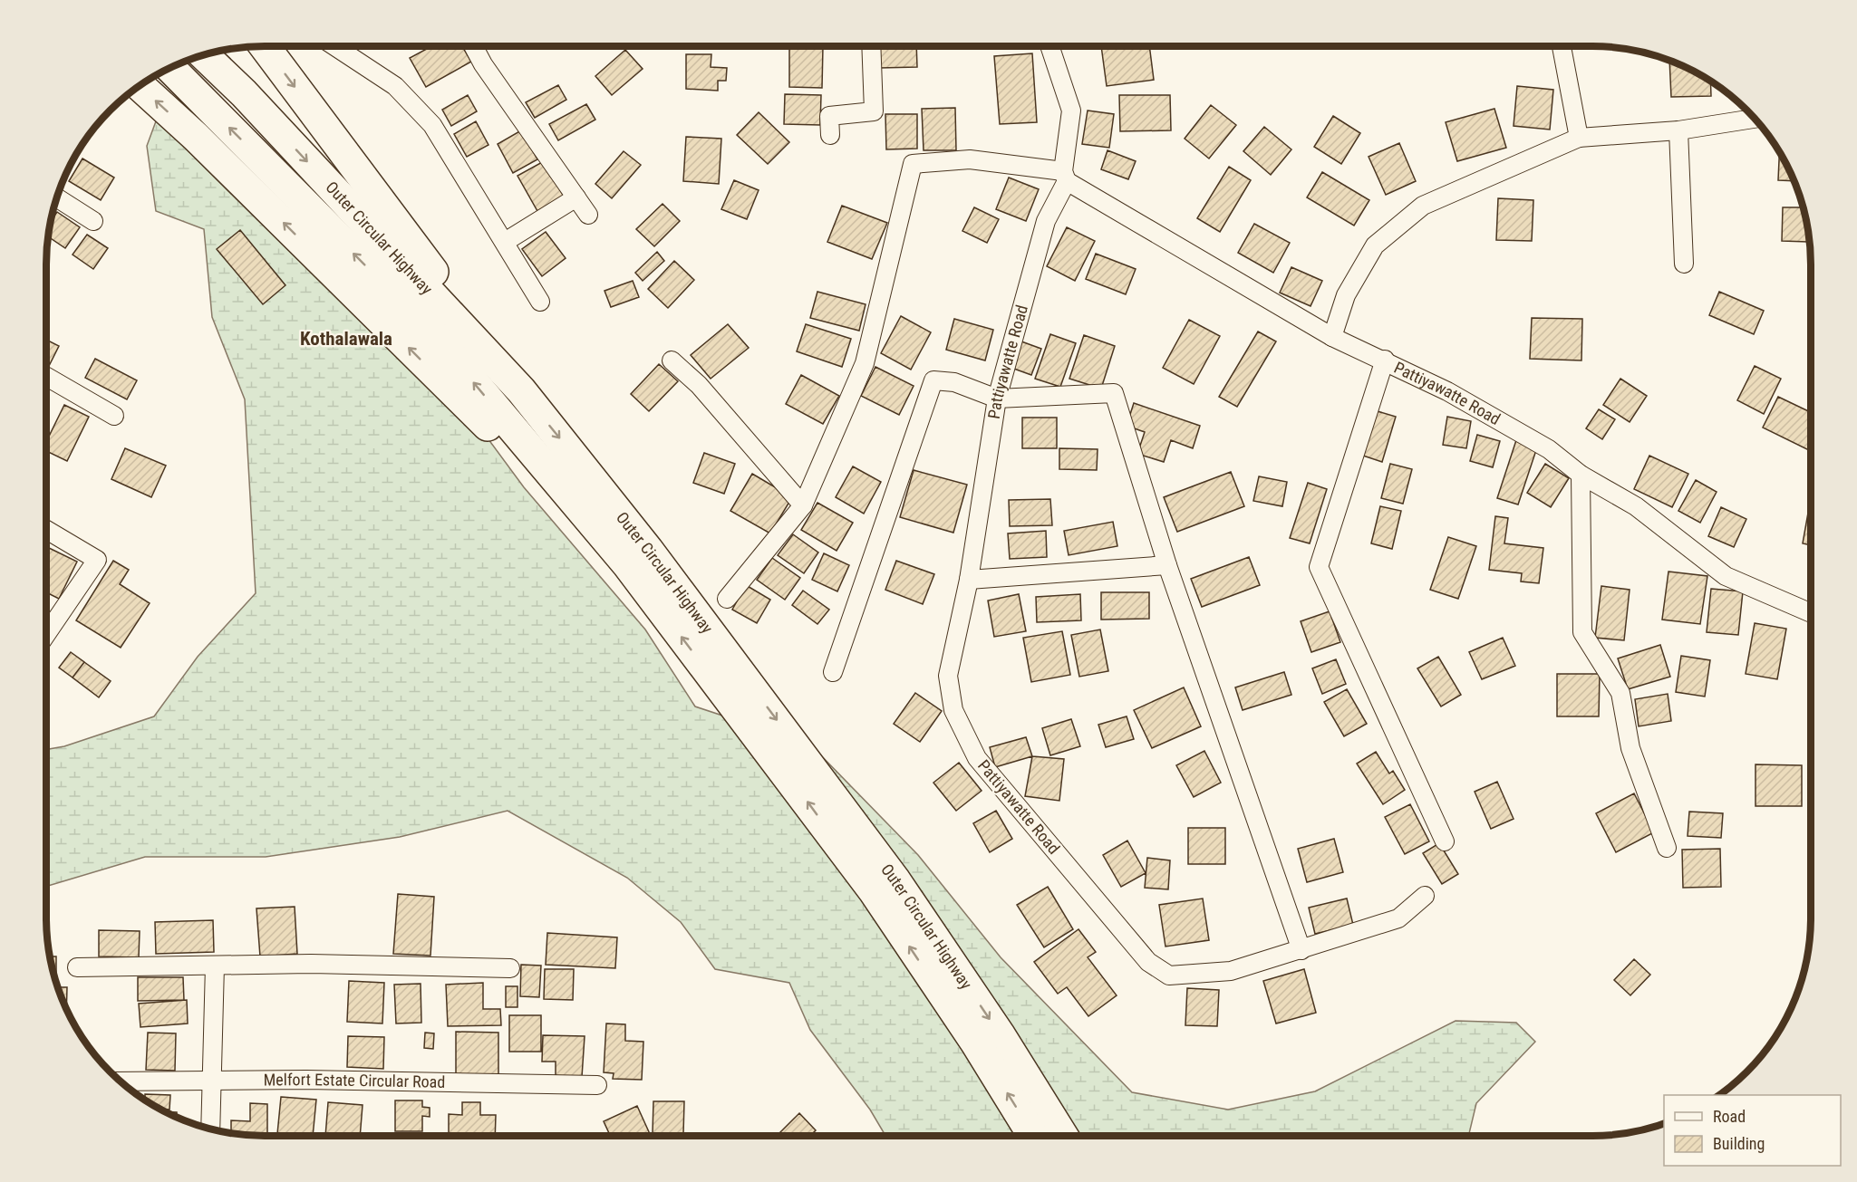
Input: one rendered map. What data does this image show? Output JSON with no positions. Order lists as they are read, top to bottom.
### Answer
{
  "streets": {
    "highway": ["Outer Circular Highway"],
    "street": ["Pattiyawatte Road", "Melfort Estate Circular Road"]
  },
  "districts": ["Kothalawala"],
  "legend": ["Road", "Building"]
}
